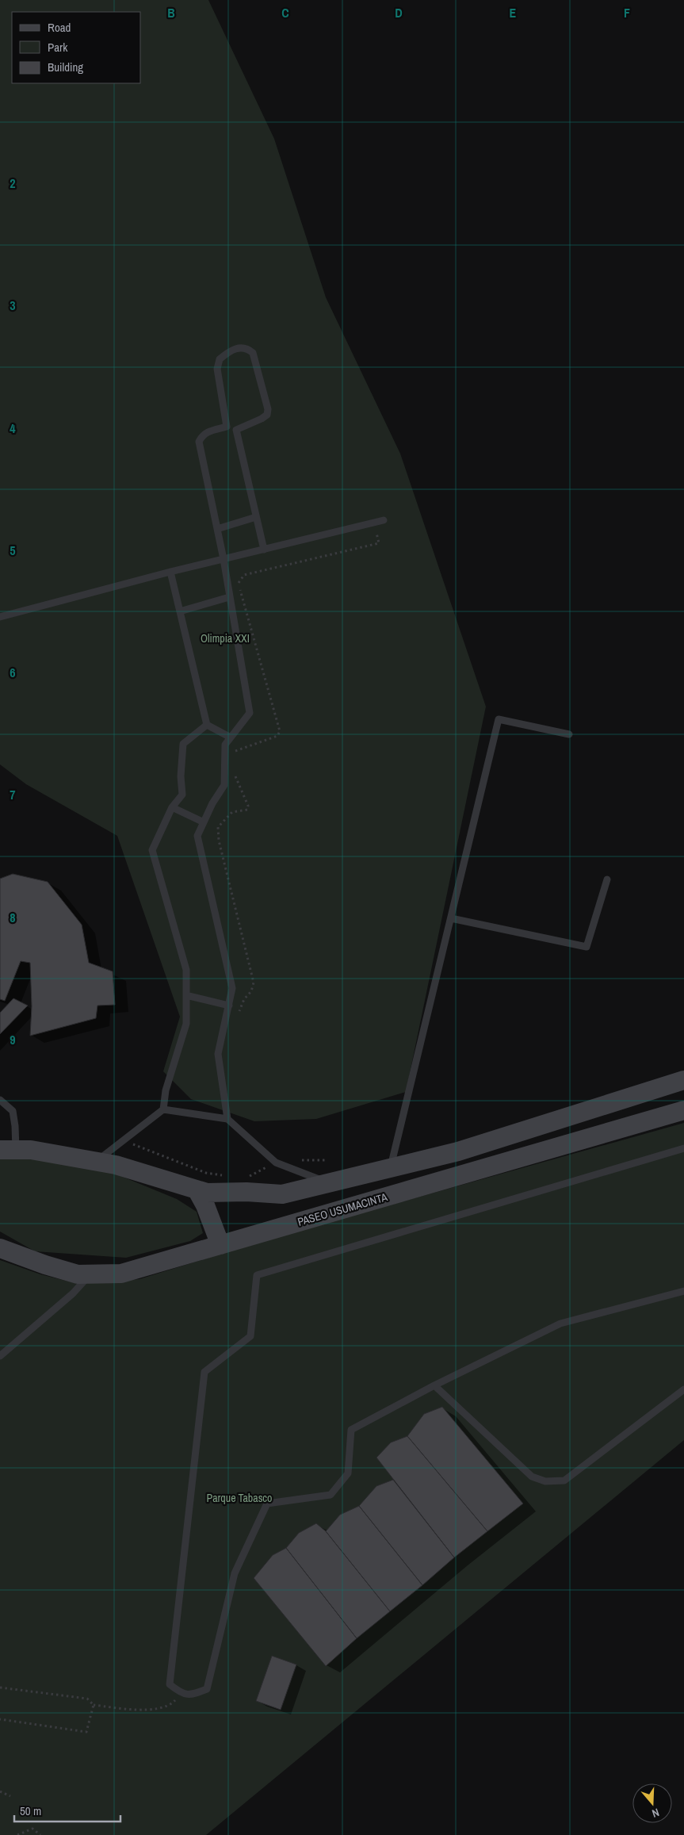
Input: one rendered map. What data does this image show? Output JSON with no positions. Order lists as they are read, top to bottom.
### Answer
{
  "streets": {
    "main road": ["PASEO USUMACINTA"]
  },
  "parks": ["Olimpia XXI", "Parque Tabasco"],
  "legend": ["Road", "Park", "Building"],
  "scale_bar": "50 m",
  "north": "bottom",
  "grid": {
    "columns": [
      "B",
      "C",
      "D",
      "E",
      "F"
    ],
    "rows": [
      "2",
      "3",
      "4",
      "5",
      "6",
      "7",
      "8",
      "9"
    ]
  }
}
